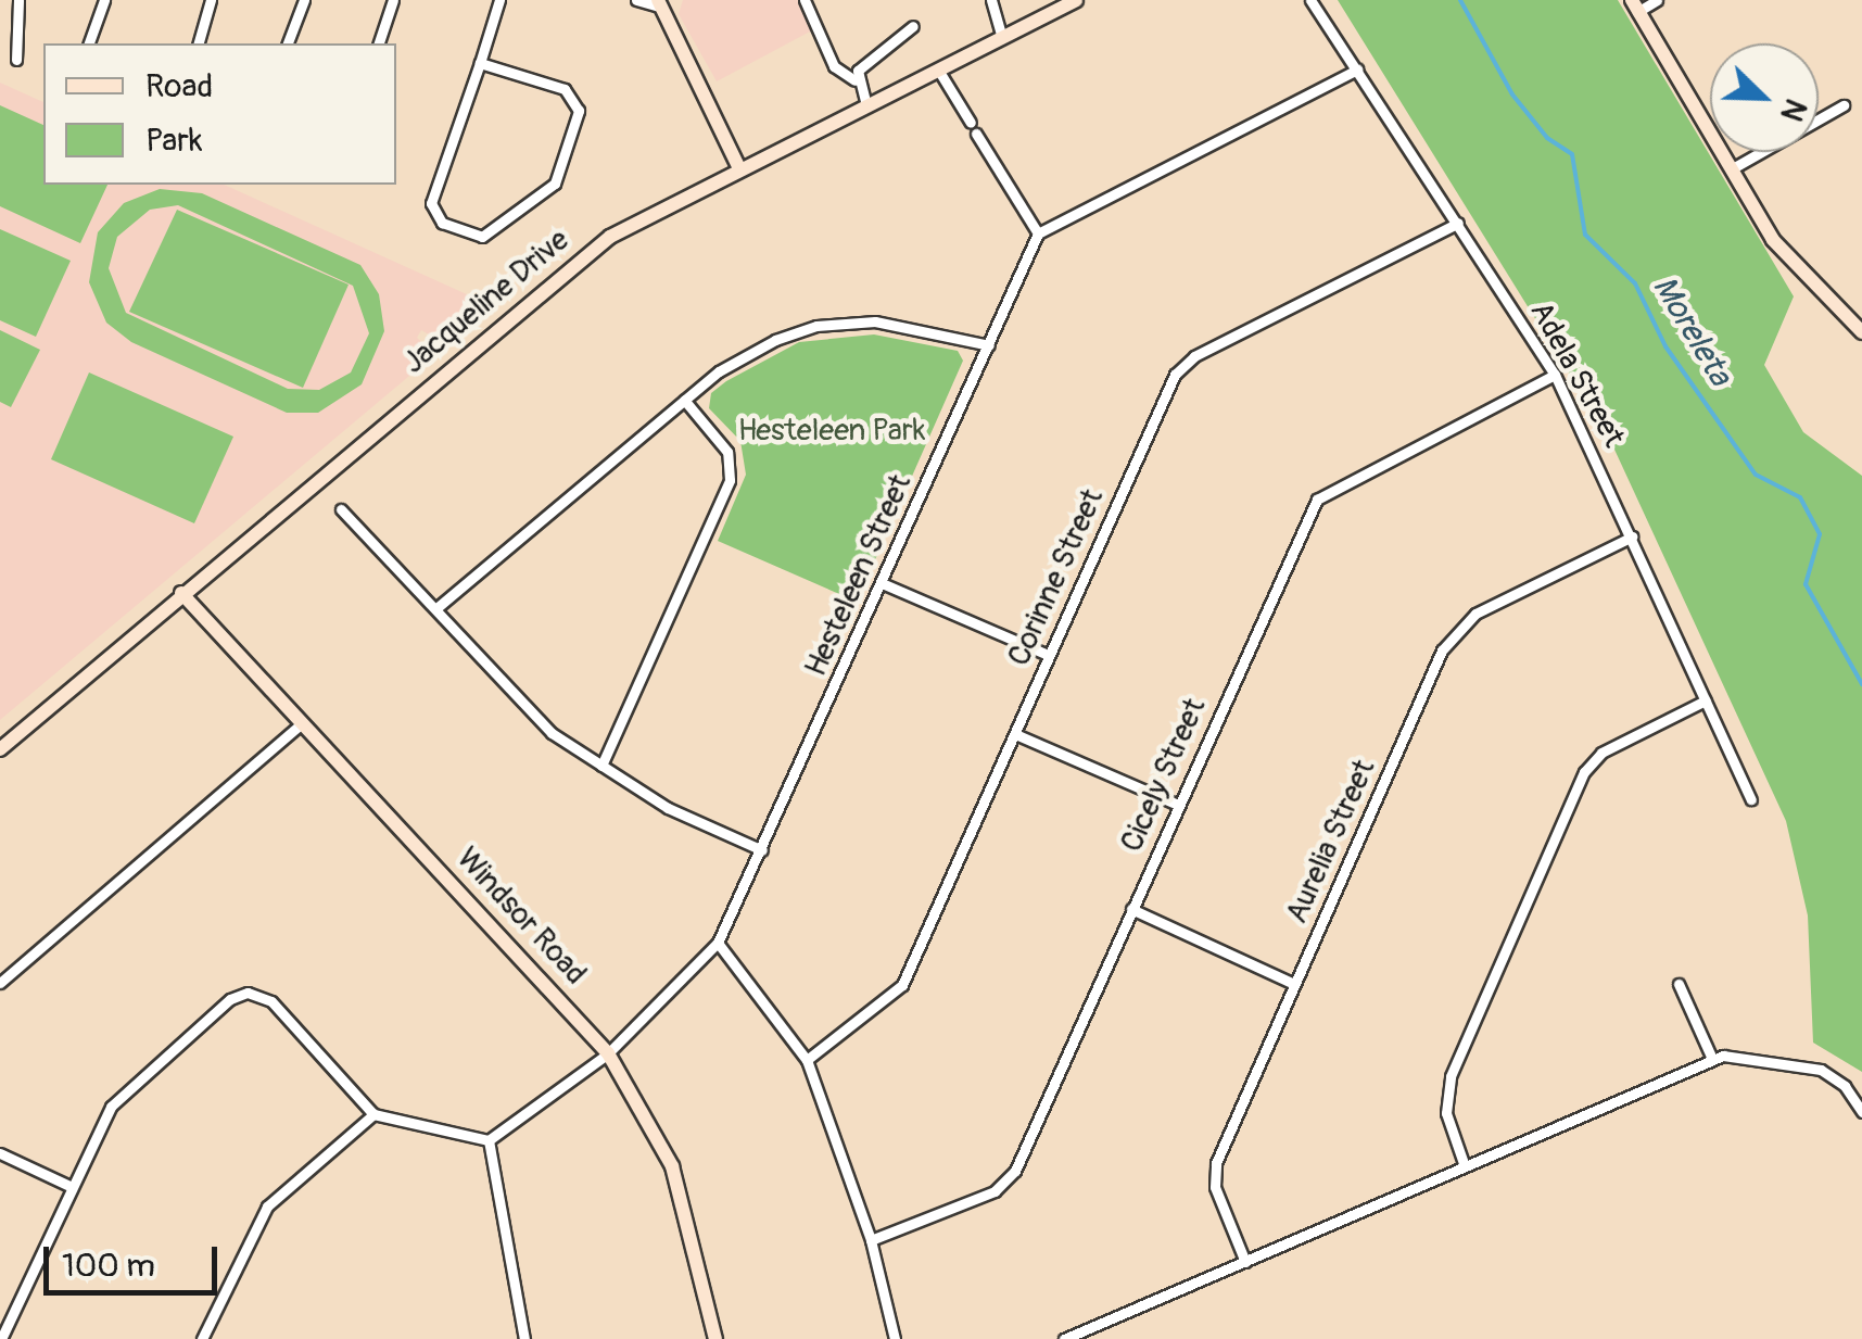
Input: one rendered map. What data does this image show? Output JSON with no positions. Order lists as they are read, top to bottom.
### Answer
{
  "streets": {
    "street": [
      "Jacqueline Drive",
      "Adela Street",
      "Hesteleen Street",
      "Corinne Street",
      "Cicely Street",
      "Aurelia Street",
      "Windsor Road"
    ]
  },
  "crossings": [
    ["Jacqueline Drive", "Windsor Road"],
    ["Adela Street", "Corinne Street"],
    ["Adela Street", "Cicely Street"],
    ["Adela Street", "Aurelia Street"],
    ["Hesteleen Street", "Windsor Road"]
  ],
  "water": ["Moreleta"],
  "parks": ["Hesteleen Park"],
  "legend": ["Road", "Park"],
  "scale_bar": "100 m",
  "north": "bottom right"
}
